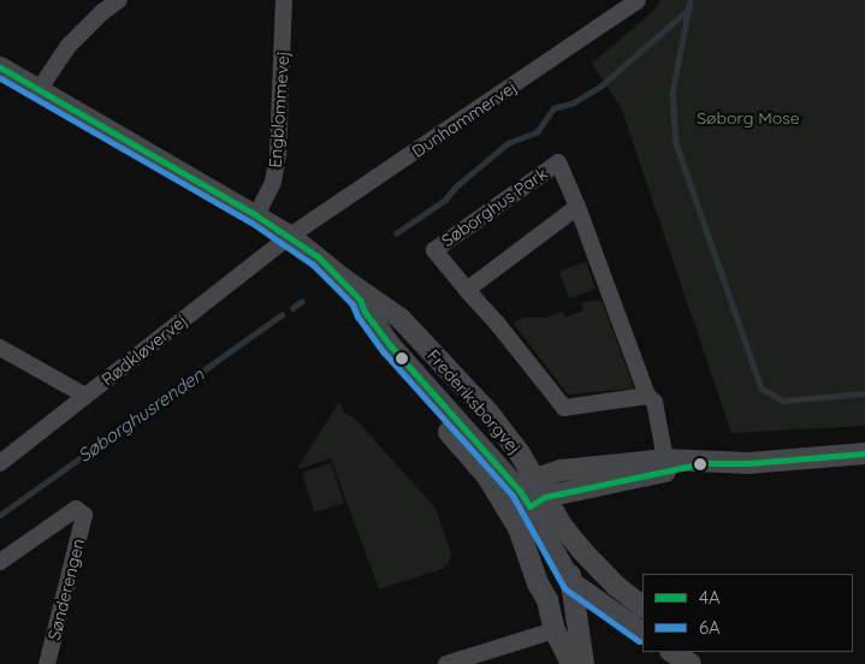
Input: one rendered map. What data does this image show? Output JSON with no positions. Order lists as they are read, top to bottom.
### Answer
{
  "streets": {
    "street": [
      "Engblommevej",
      "Dunhammervej",
      "Søborghus Park",
      "Rødkløvervej",
      "Frederiksborgvej",
      "Sønderengen"
    ]
  },
  "crossings": [
    ["Engblommevej", "Frederiksborgvej"],
    ["Dunhammervej", "Rødkløvervej"],
    ["Dunhammervej", "Frederiksborgvej"],
    ["Rødkløvervej", "Frederiksborgvej"]
  ],
  "water": ["Søborghusrenden"],
  "parks": ["Søborg Mose"],
  "lines": ["transit line 4A", "transit line 6A"],
  "legend": ["4A", "6A"]
}
